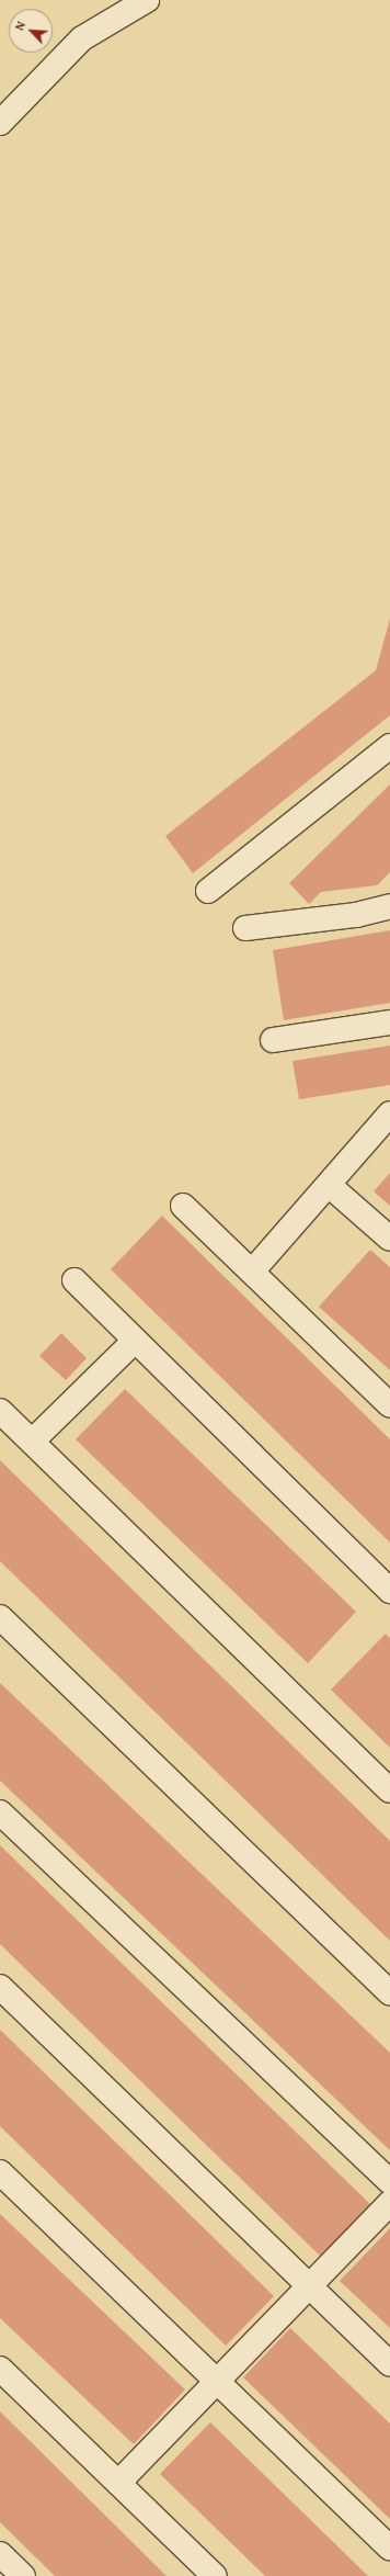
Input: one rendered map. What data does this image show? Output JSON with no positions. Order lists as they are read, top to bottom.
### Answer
{
  "north": "top left"
}
